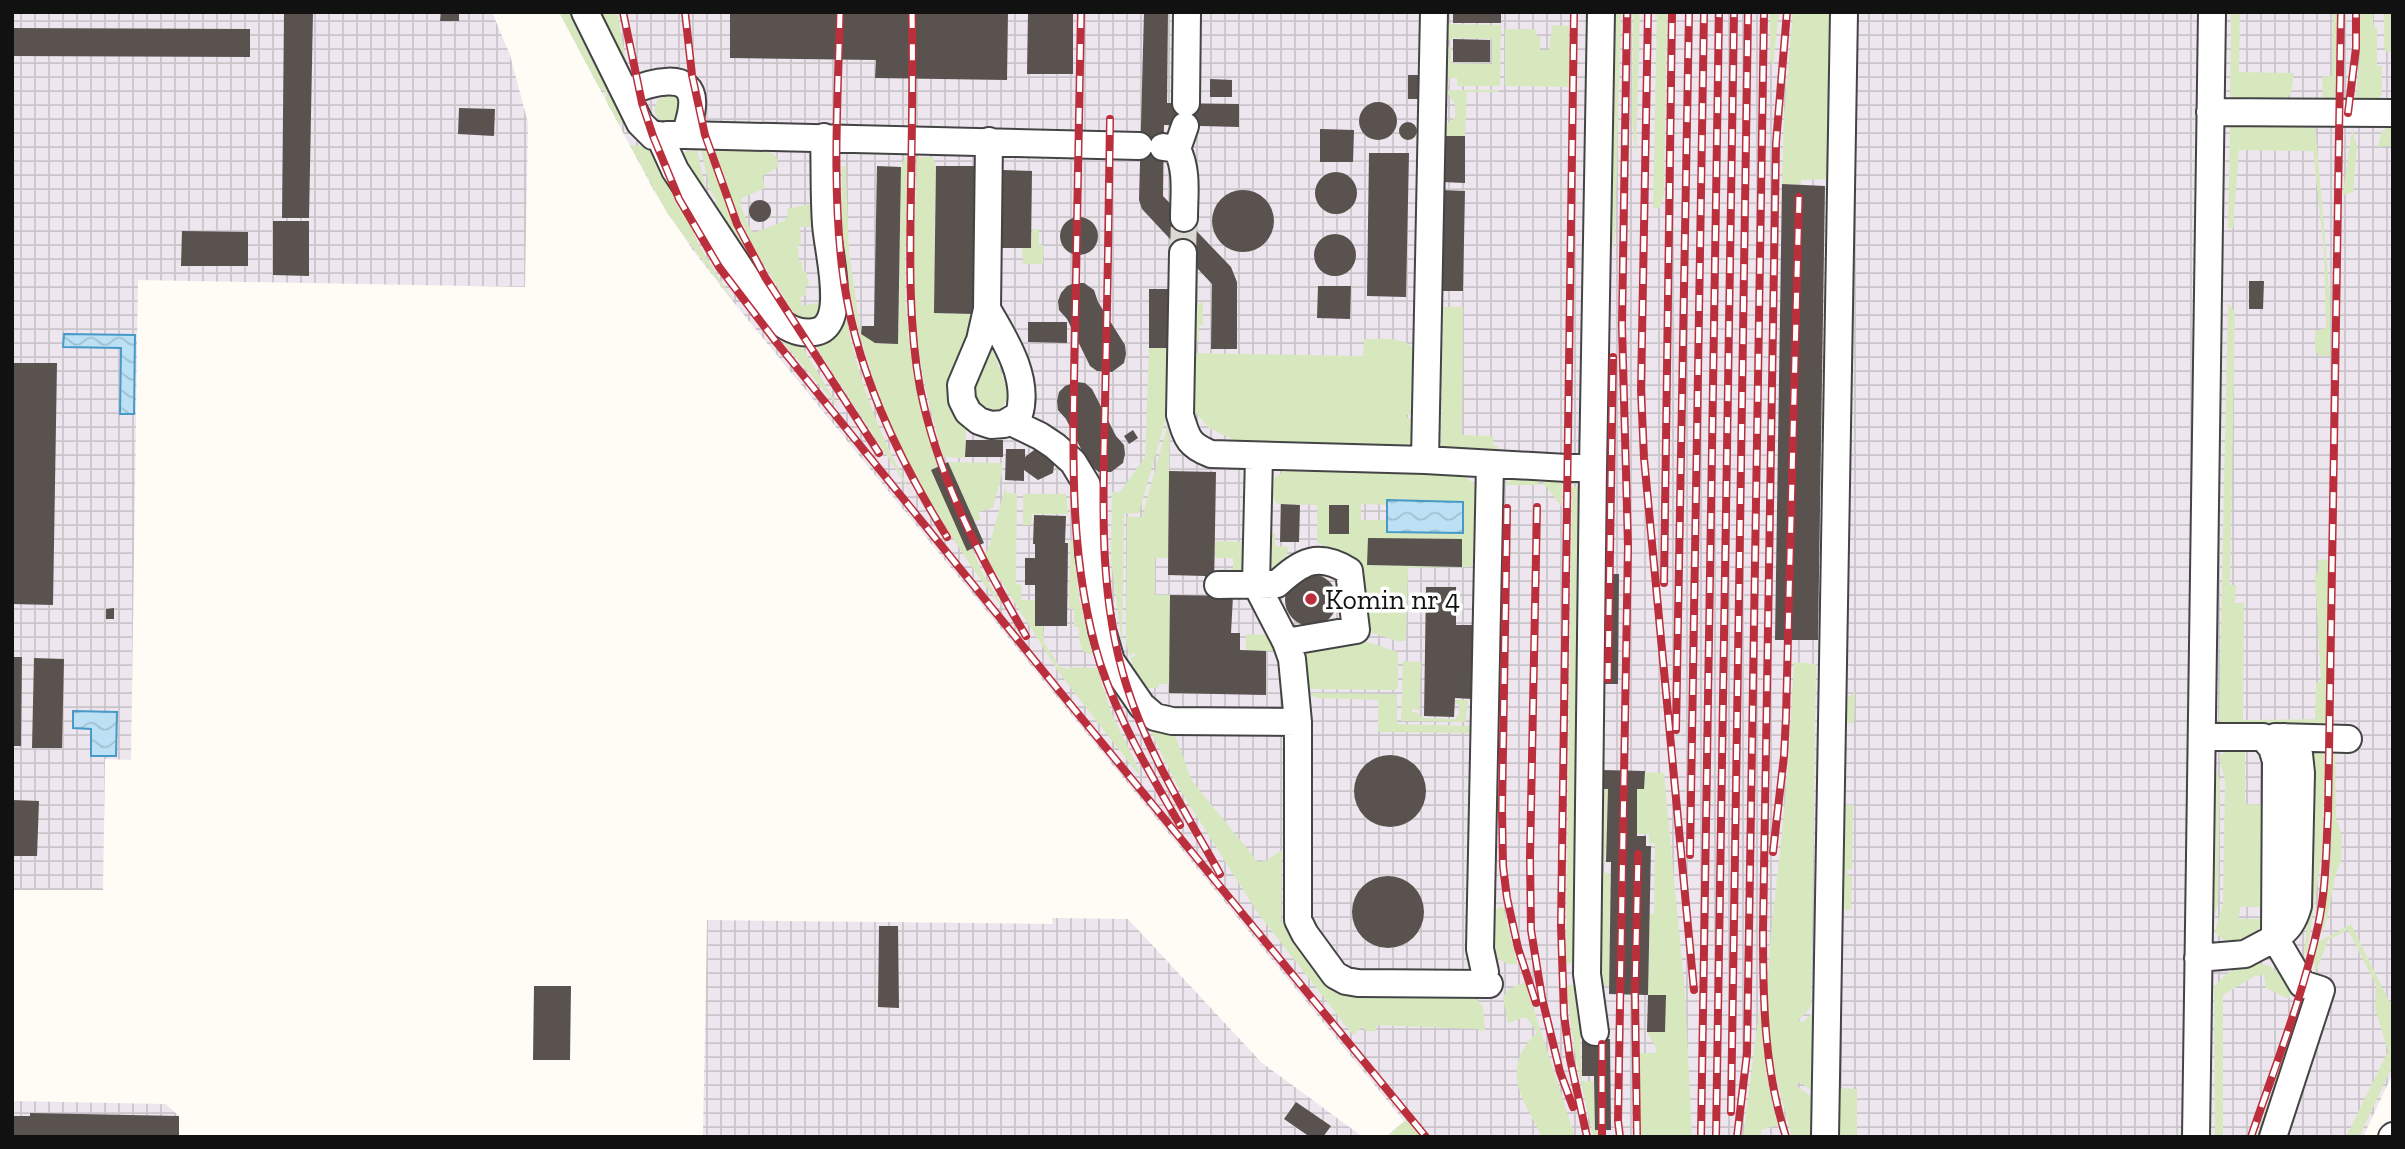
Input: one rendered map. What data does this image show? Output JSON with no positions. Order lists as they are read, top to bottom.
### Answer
{
  "places": ["Komin nr 4"]
}
